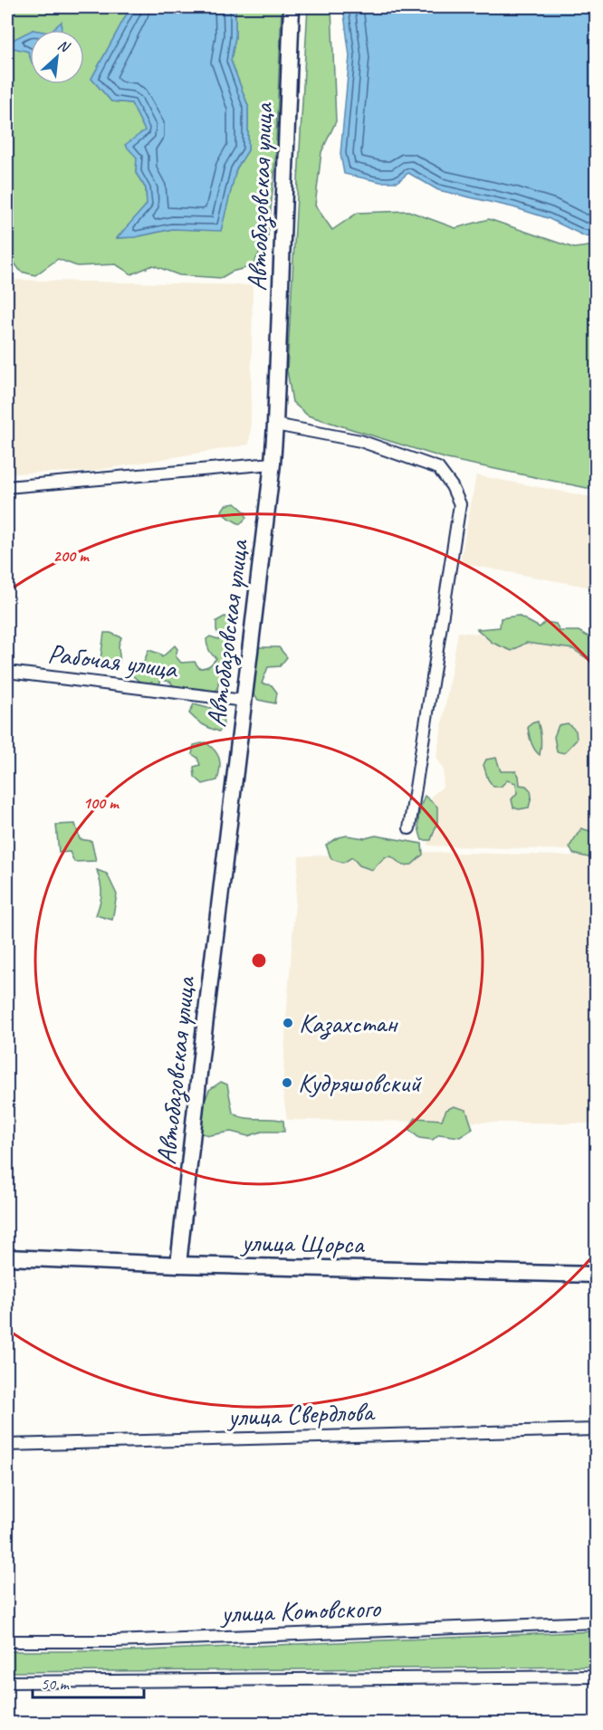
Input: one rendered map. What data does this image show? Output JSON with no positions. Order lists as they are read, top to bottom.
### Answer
{
  "streets": {
    "street": [
      "Автобазовская улица",
      "Рабочая улица",
      "улица Щорса",
      "улица Свердлова",
      "улица Котовского"
    ]
  },
  "crossings": [
    ["Автобазовская улица", "Рабочая улица"],
    ["Автобазовская улица", "улица Щорса"]
  ],
  "places": ["Казахстан", "Кудряшовский"],
  "scale_bar": "50 m",
  "north": "top right",
  "rings": ["200 m", "100 m"]
}
